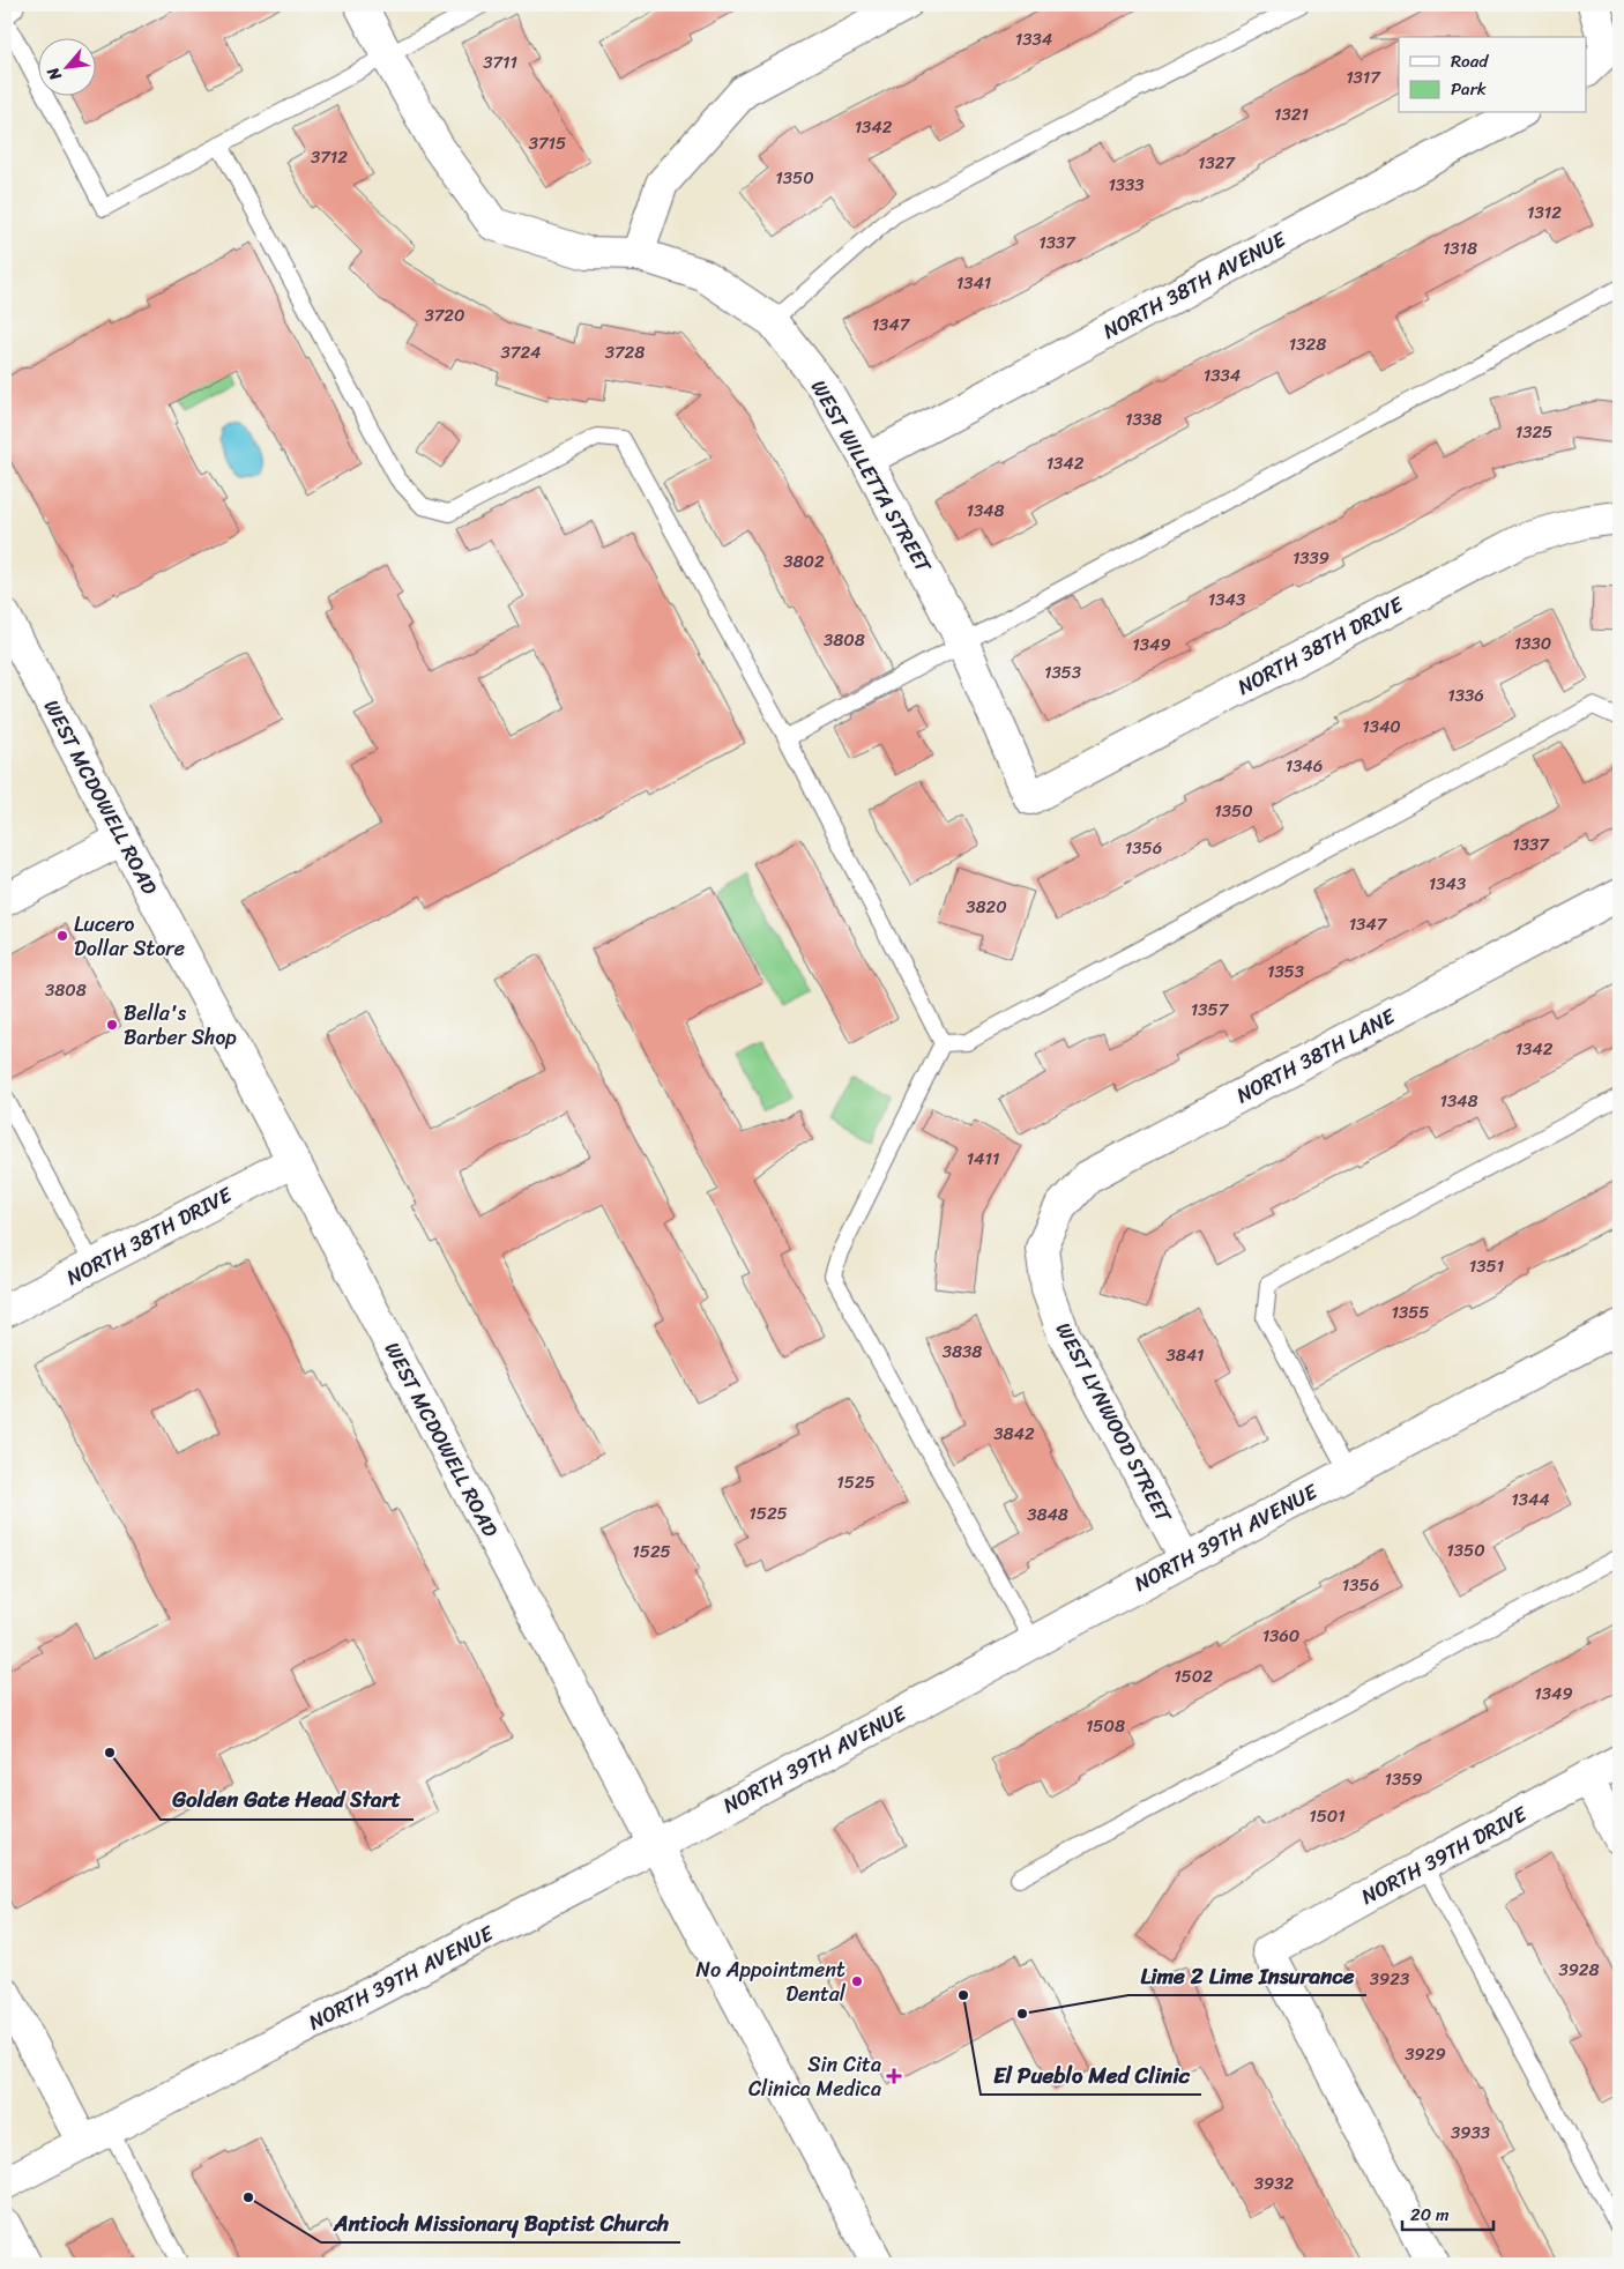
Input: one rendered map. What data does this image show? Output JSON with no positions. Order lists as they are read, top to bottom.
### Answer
{
  "streets": {
    "street": [
      "NORTH 38TH AVENUE",
      "WEST WILLETTA STREET",
      "NORTH 38TH DRIVE",
      "WEST MCDOWELL ROAD",
      "NORTH 38TH LANE",
      "WEST LYNWOOD STREET",
      "NORTH 39TH AVENUE",
      "NORTH 39TH DRIVE"
    ]
  },
  "crossings": [
    ["NORTH 38TH AVENUE", "WEST WILLETTA STREET"],
    ["WEST WILLETTA STREET", "NORTH 38TH DRIVE"],
    ["NORTH 38TH DRIVE", "WEST MCDOWELL ROAD"],
    ["WEST MCDOWELL ROAD", "NORTH 39TH AVENUE"],
    ["NORTH 38TH LANE", "WEST LYNWOOD STREET"],
    ["WEST LYNWOOD STREET", "NORTH 39TH AVENUE"]
  ],
  "places": {
    "other": [
      "Lucero Dollar Store",
      "Bella's Barber Shop",
      "Golden Gate Head Start",
      "No Appointment Dental",
      "El Pueblo Med Clinic",
      "Lime 2 Lime Insurance",
      "Antioch Missionary Baptist Church"
    ],
    "health": ["Sin Cita Clinica Medica"]
  },
  "house_numbers": [
    "1334",
    "3711",
    "1317",
    "1321",
    "1342",
    "3715",
    "3712",
    "1327",
    "1350",
    "1333",
    "1312",
    "1337",
    "1318",
    "1341",
    "3720",
    "1347",
    "1328",
    "3724",
    "3728",
    "1334",
    "1338",
    "1325",
    "1342",
    "1348",
    "1339",
    "3802",
    "1343",
    "3808",
    "1330",
    "1349",
    "1353",
    "1336",
    "1340",
    "1346",
    "1350",
    "1337",
    "1356",
    "1343",
    "3820",
    "1347",
    "1353",
    "3808",
    "1357",
    "1342",
    "1348",
    "1411",
    "1351",
    "1355",
    "3838",
    "3841",
    "3842",
    "1525",
    "1344",
    "1525",
    "3848",
    "1350",
    "1525",
    "1356",
    "1360",
    "1502",
    "1349",
    "1508",
    "1359",
    "1501",
    "3928",
    "3923",
    "3929",
    "3933",
    "3932"
  ],
  "legend": ["Road", "Park"],
  "scale_bar": "20 m",
  "north": "bottom left"
}
